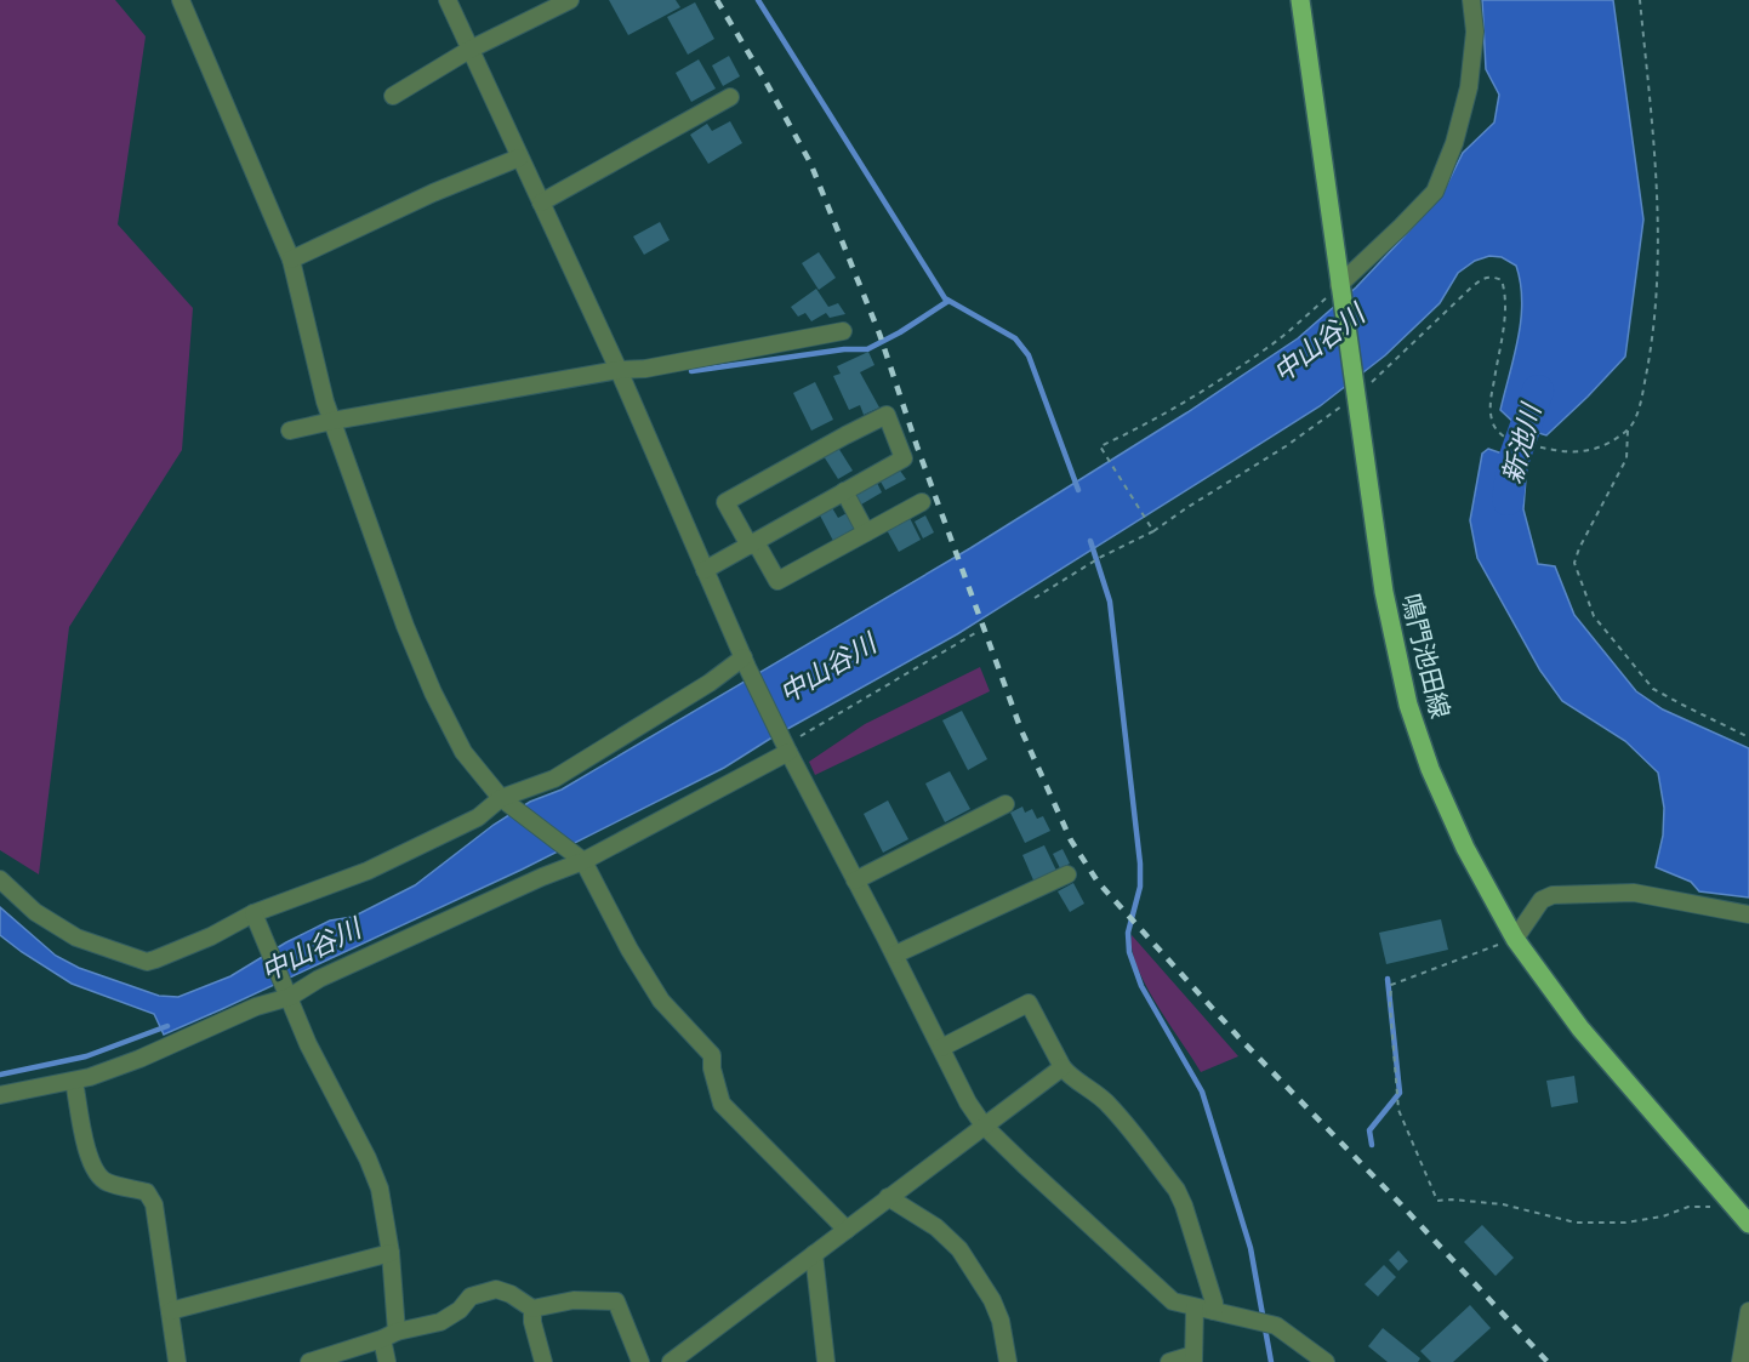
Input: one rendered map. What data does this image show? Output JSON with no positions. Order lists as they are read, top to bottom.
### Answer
{
  "streets": {
    "main road": ["鳴門池田線"]
  },
  "water": ["中山谷川", "新池川"]
}
